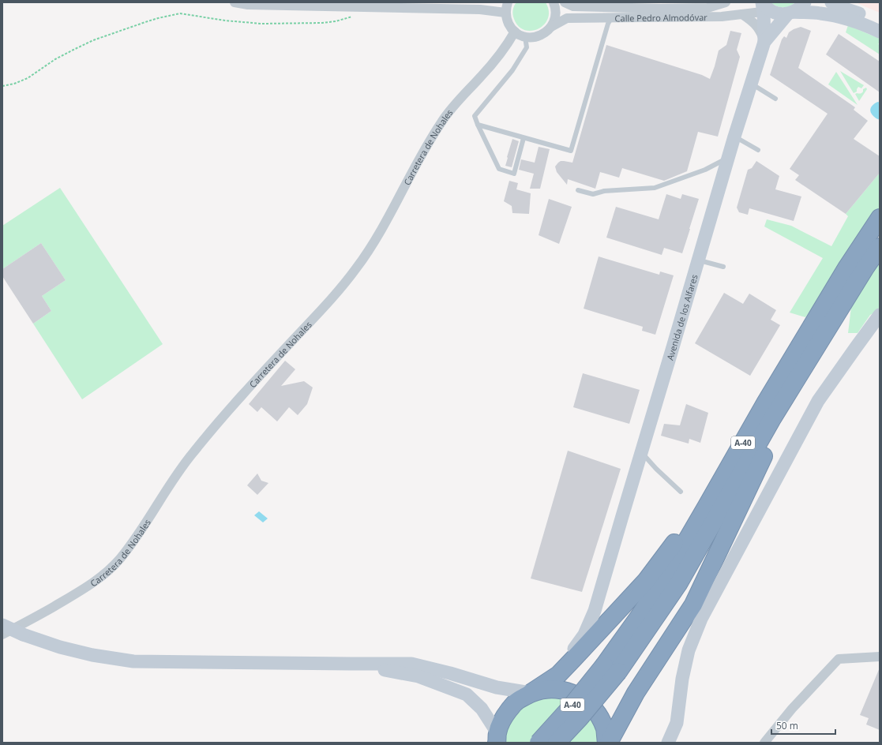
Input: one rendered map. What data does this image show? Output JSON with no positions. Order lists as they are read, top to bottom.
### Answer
{
  "streets": {
    "highway": ["A-40"],
    "street": ["Calle Pedro Almodóvar", "Carretera de Nohales", "Avenida de los Alfares"]
  },
  "scale_bar": "50 m"
}
